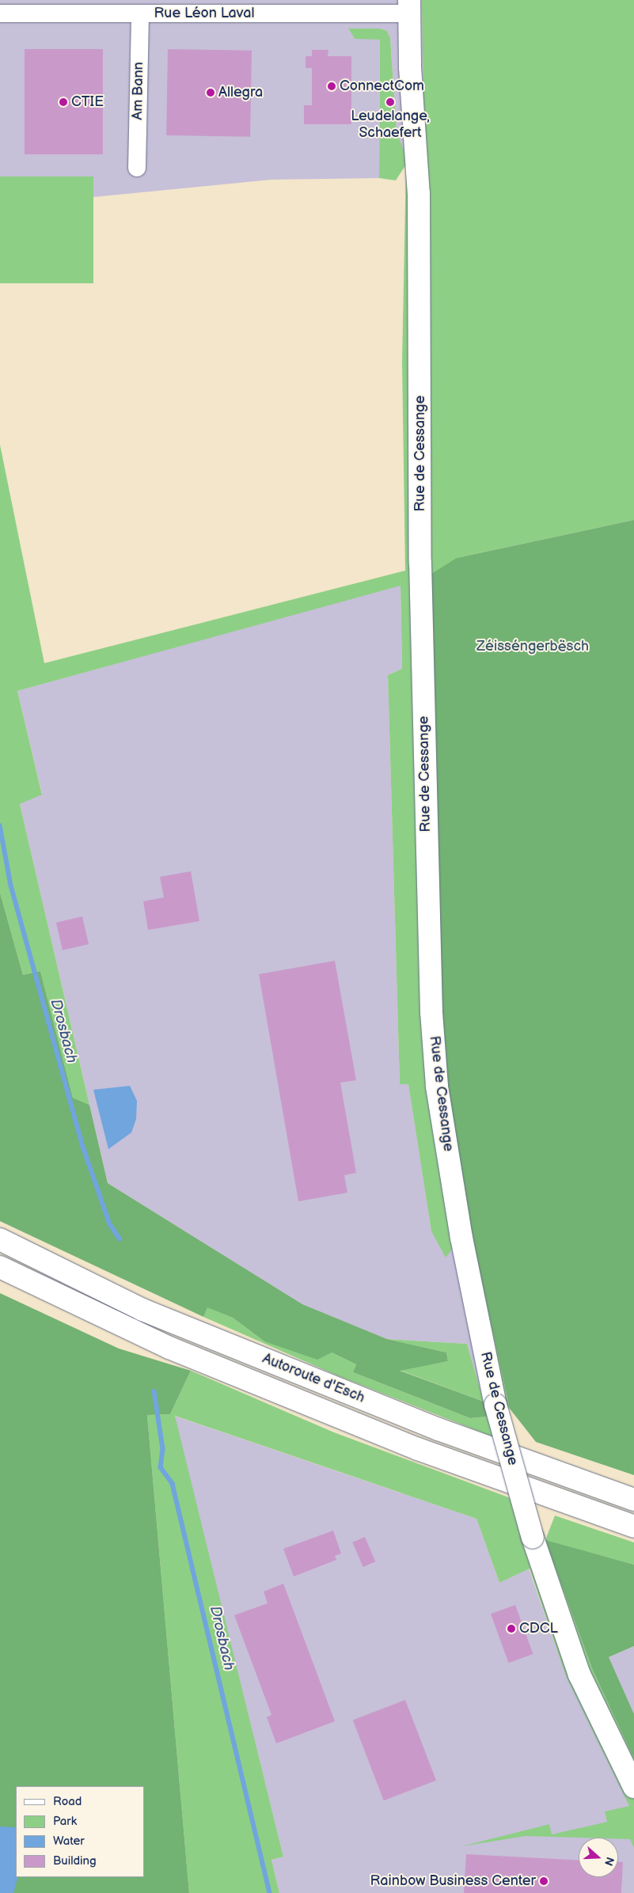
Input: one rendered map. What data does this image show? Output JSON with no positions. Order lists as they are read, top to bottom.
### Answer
{
  "streets": {
    "main road": ["Rue de Cessange", "Autoroute d'Esch"],
    "street": ["Rue Léon Laval", "Am Bann"]
  },
  "crossings": [
    ["Rue Léon Laval", "Am Bann"],
    ["Rue Léon Laval", "Rue de Cessange"]
  ],
  "water": ["Drosbach"],
  "parks": ["Zéisséngerbësch"],
  "places": [
    "ConnectCom",
    "Allegra",
    "CTIE",
    "Leudelange, Schaefert",
    "CDCL",
    "Rainbow Business Center"
  ],
  "legend": [
    "Road",
    "Park",
    "Water",
    "Building"
  ],
  "north": "right"
}
